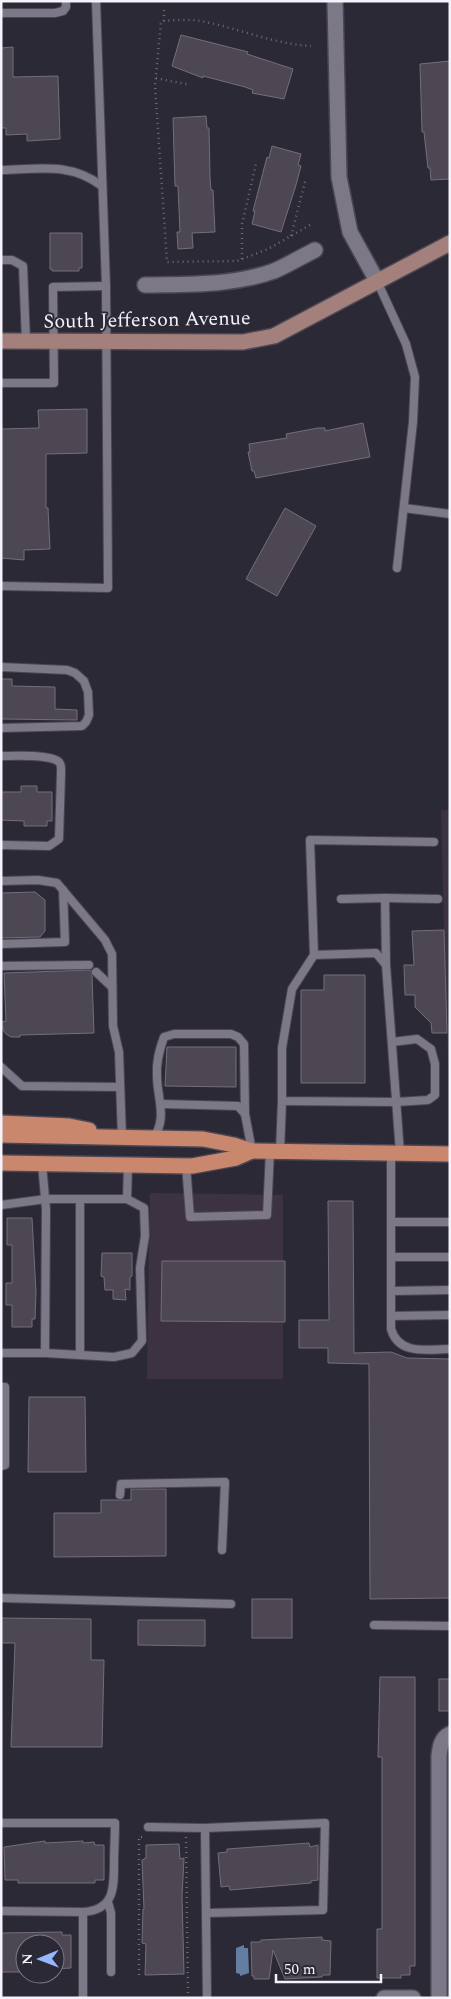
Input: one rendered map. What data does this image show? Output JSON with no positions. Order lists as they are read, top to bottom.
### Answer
{
  "streets": {
    "street": ["South Jefferson Avenue"]
  },
  "scale_bar": "50 m",
  "north": "left"
}
